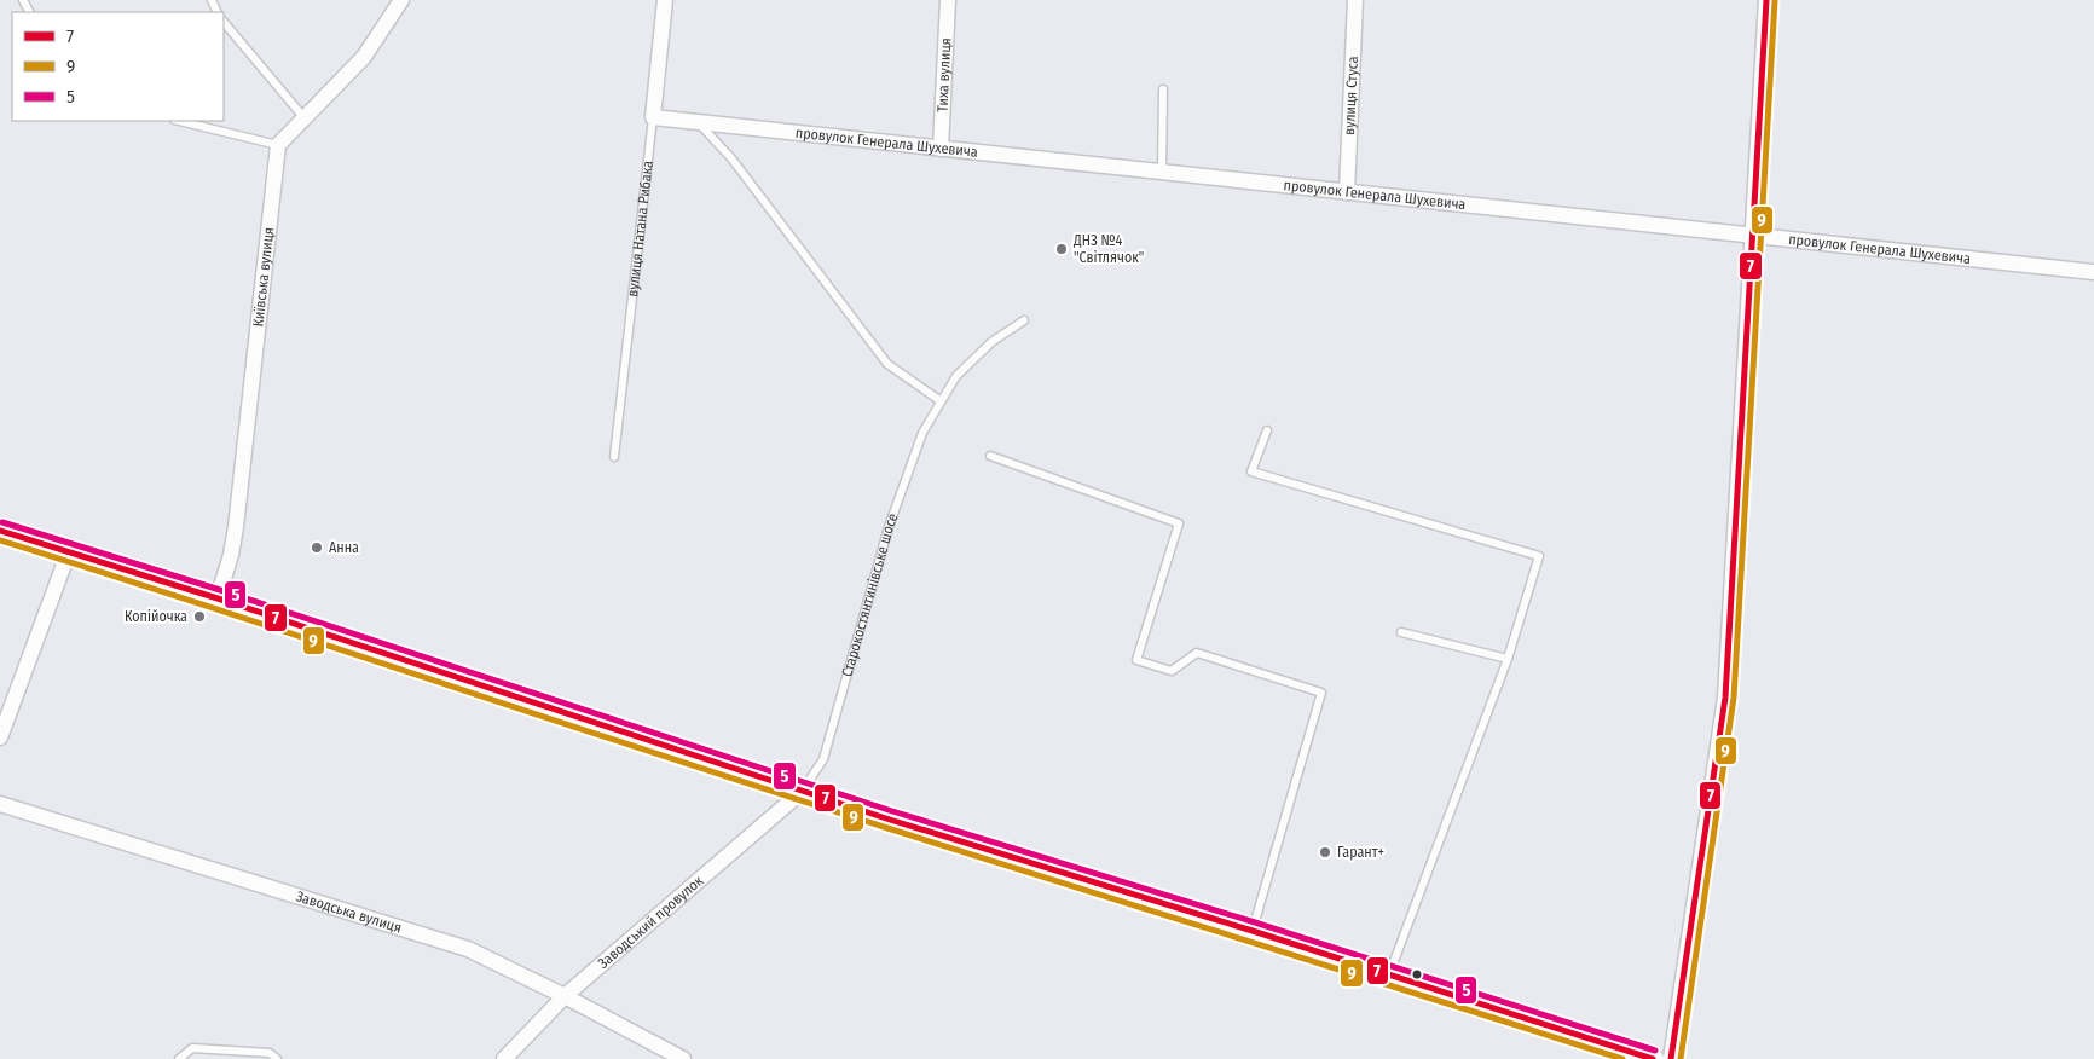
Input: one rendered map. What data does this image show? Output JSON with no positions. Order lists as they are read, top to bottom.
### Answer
{
  "streets": {
    "street": [
      "Тиха вулиця",
      "вулиця Стуса",
      "провулок Генерала Шухевича",
      "вулиця Натана Рибака",
      "Київська вулиця",
      "Заводська вулиця",
      "Заводський провулок"
    ],
    "lane": ["Старокостянтинівське шосе"]
  },
  "crossings": [
    ["Тиха вулиця", "провулок Генерала Шухевича"],
    ["вулиця Стуса", "провулок Генерала Шухевича"],
    ["провулок Генерала Шухевича", "вулиця Натана Рибака"],
    ["Старокостянтинівське шосе", "Заводський провулок"],
    ["Заводська вулиця", "Заводський провулок"]
  ],
  "places": [
    "ДНЗ №4 \"Світлячок\"",
    "Анна",
    "Копійочка",
    "Гарант+"
  ],
  "lines": ["transit line 7", "transit line 9", "transit line 5"],
  "legend": ["7", "9", "5"]
}
